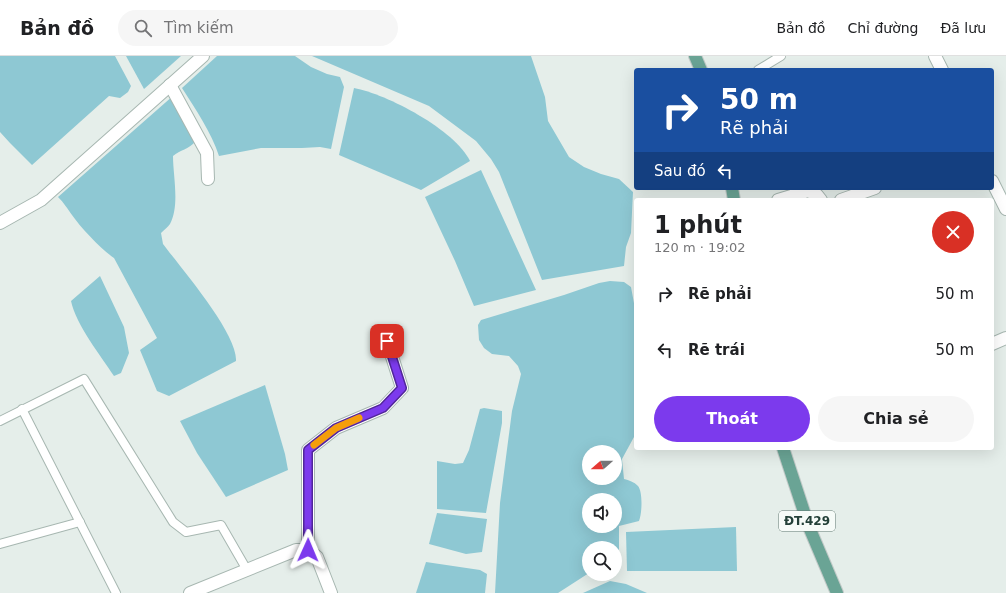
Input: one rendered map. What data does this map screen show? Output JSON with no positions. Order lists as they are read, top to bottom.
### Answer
{
  "streets": {
    "main road": ["ĐT.429"]
  },
  "north": "left",
  "page": {
    "header": "Bản đồ",
    "search": "Tìm kiếm",
    "nav": ["Bản đồ", "Chỉ đường", "Đã lưu"],
    "turn": ["50 m", "Rẽ phải"],
    "then": "Sau đó",
    "heading": ["1 phút", "120 m · 19:02"],
    "list": [
      {
        "name": "Rẽ phải",
        "value": "50 m"
      },
      {
        "name": "Rẽ trái",
        "value": "50 m"
      }
    ],
    "buttons": ["Thoát", "Chia sẻ"]
  }
}
